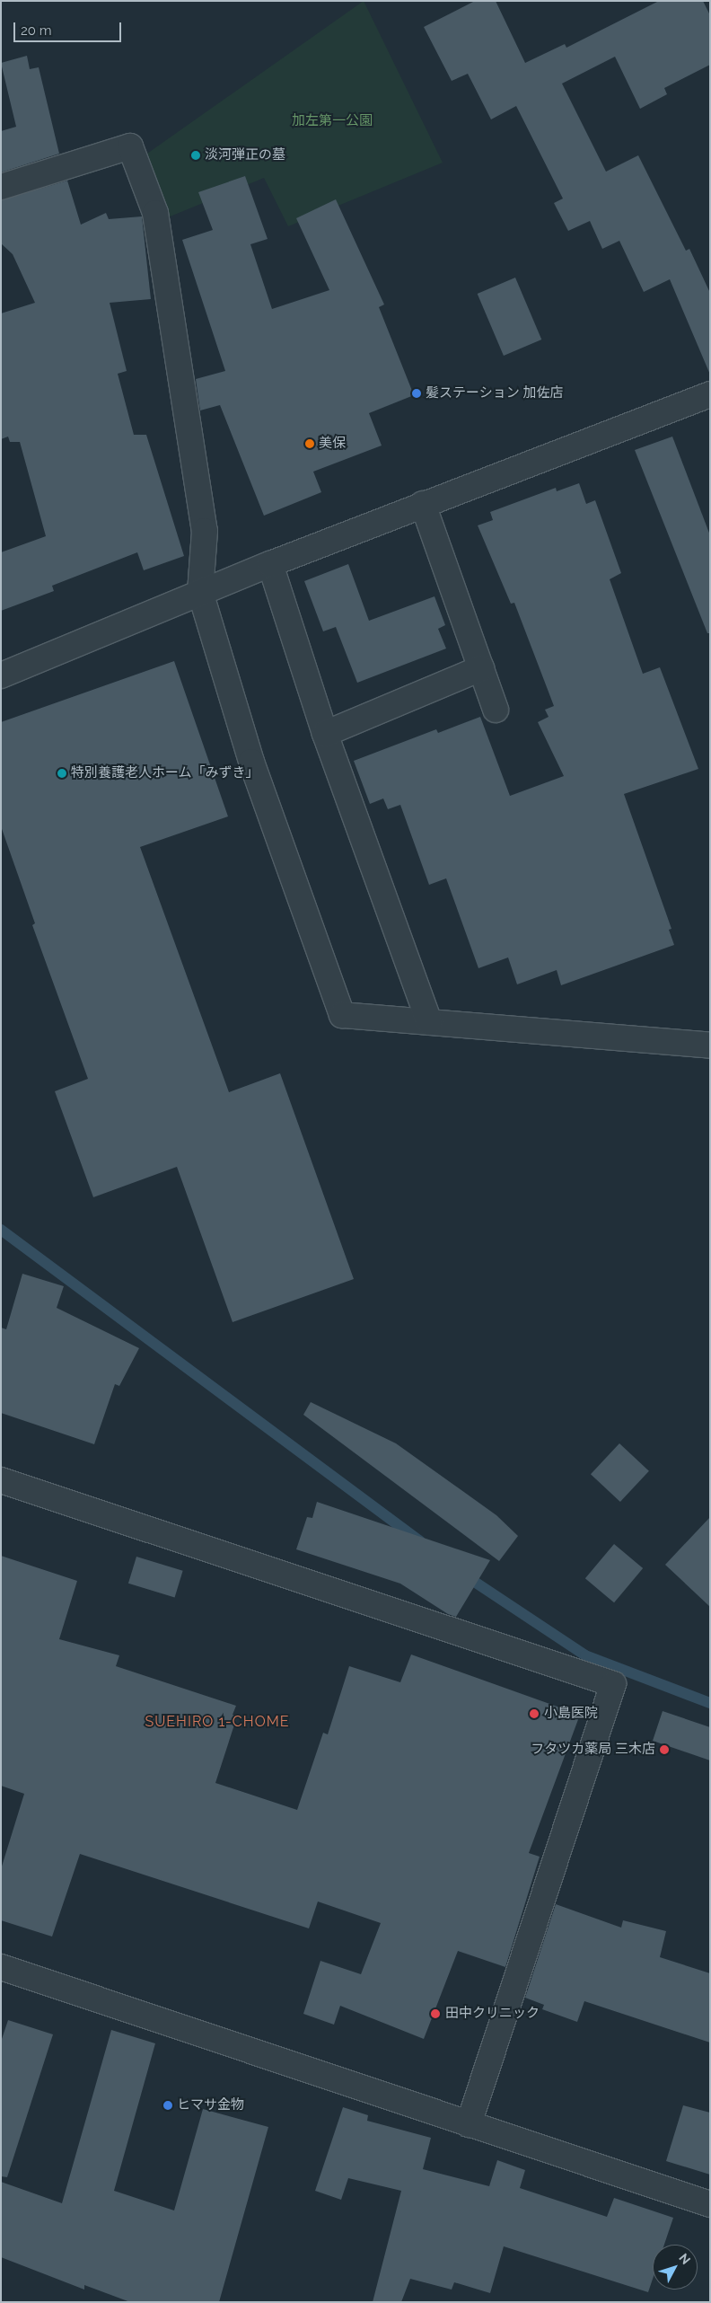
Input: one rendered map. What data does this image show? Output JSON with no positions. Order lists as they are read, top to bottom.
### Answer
{
  "districts": ["SUEHIRO 1-CHOME"],
  "parks": ["加左第一公園"],
  "places": [
    "淡河弾正の墓",
    "髪ステーション 加佐店",
    "美保",
    "特別養護老人ホーム「みずき」",
    "小島医院",
    "フタツカ薬局 三木店",
    "田中クリニック",
    "ヒマサ金物"
  ],
  "scale_bar": "20 m",
  "north": "top right"
}
